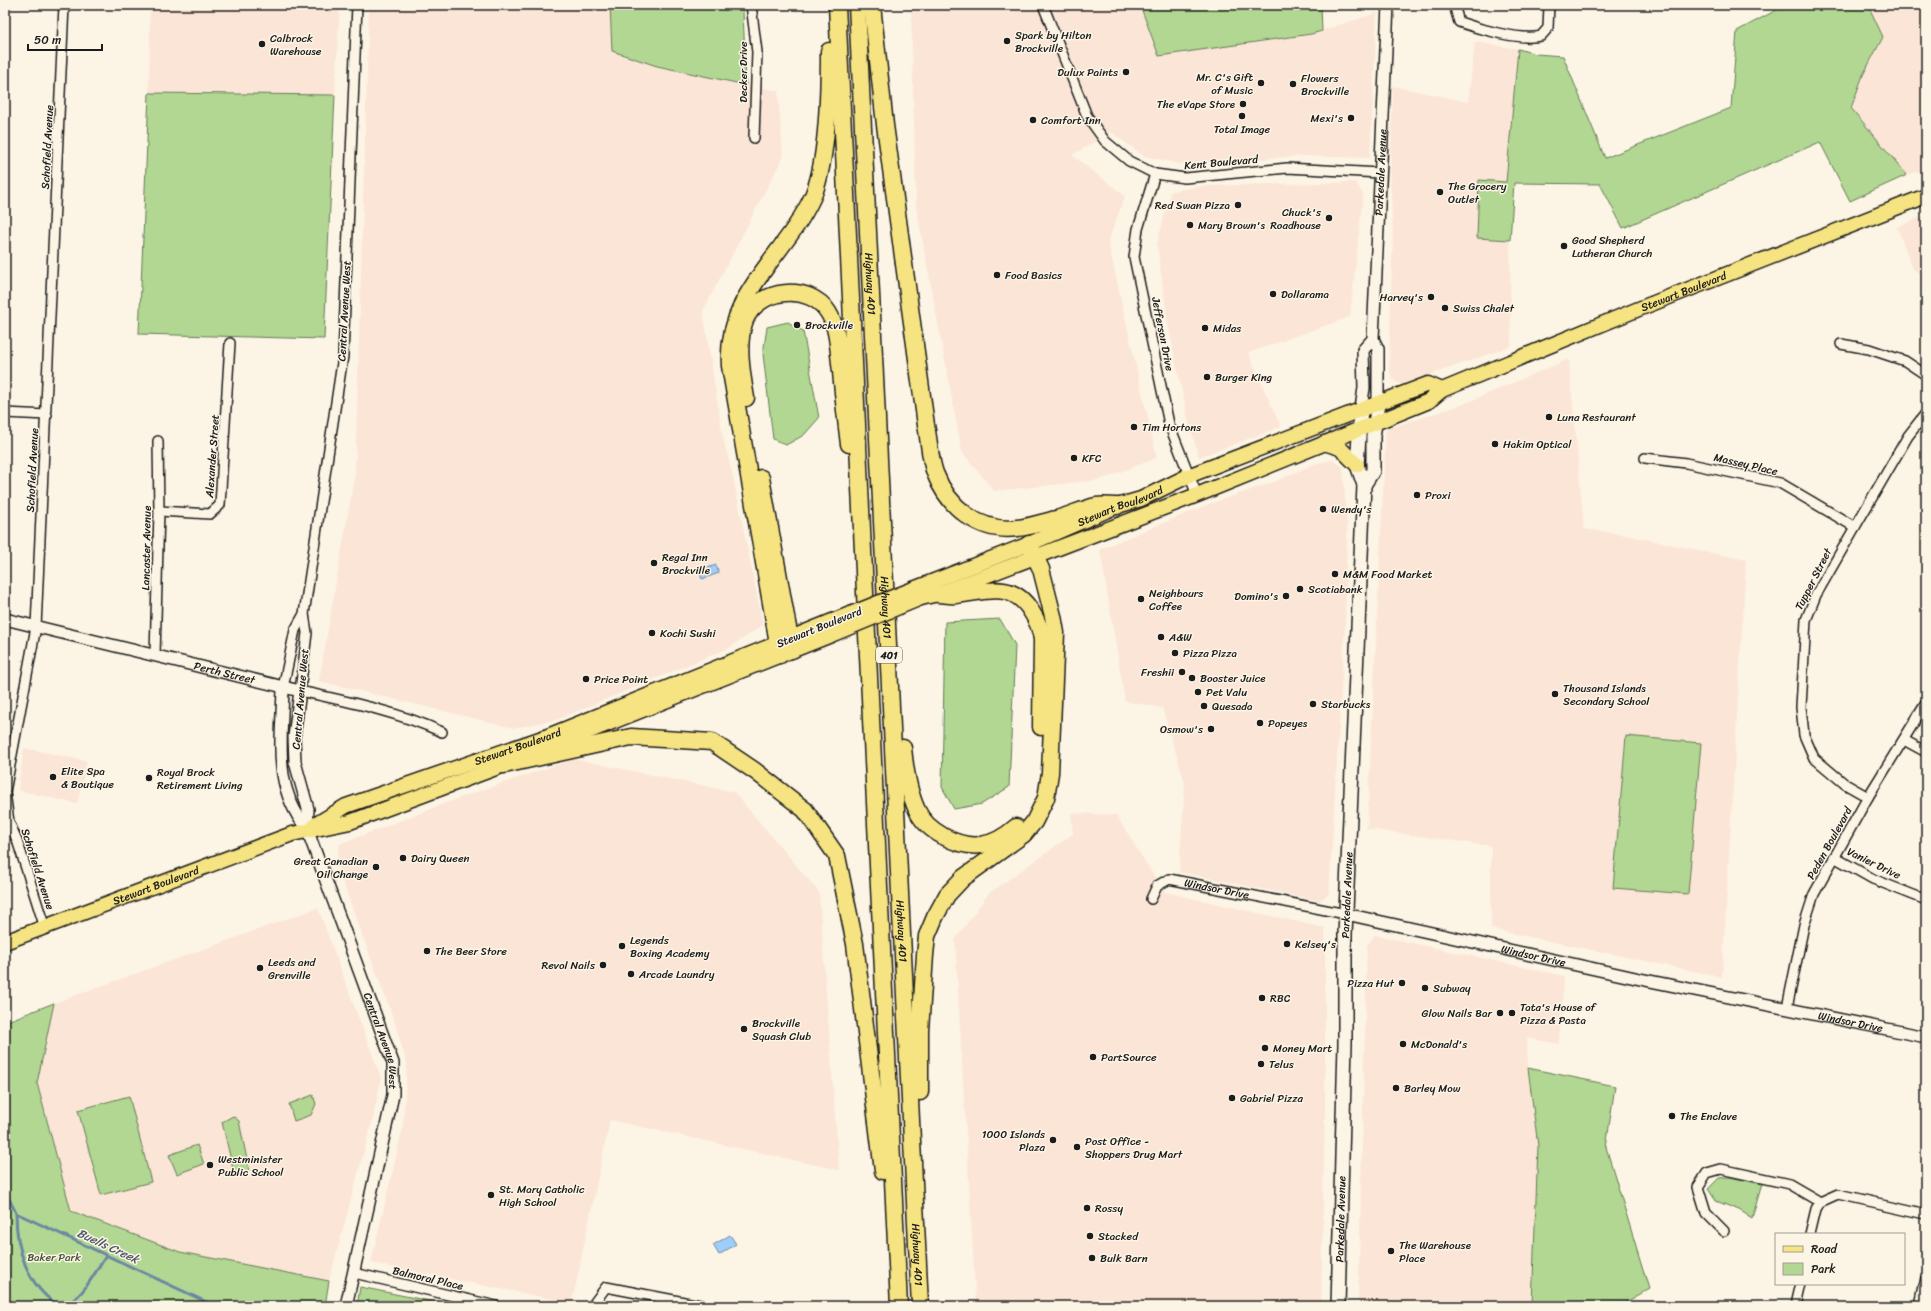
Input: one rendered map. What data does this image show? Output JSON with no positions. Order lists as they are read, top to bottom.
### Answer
{
  "streets": {
    "highway": ["Highway 401", "401"],
    "main road": ["Parkedale Avenue", "Stewart Boulevard"],
    "street": [
      "Decker Drive",
      "Schofield Avenue",
      "Kent Boulevard",
      "Central Avenue West",
      "Jefferson Drive",
      "Alexander Street",
      "Massey Place",
      "Lancaster Avenue",
      "Tupper Street",
      "Perth Street",
      "Peden Boulevard",
      "Vanier Drive",
      "Windsor Drive",
      "Balmoral Place"
    ]
  },
  "crossings": [
    ["Schofield Avenue", "Stewart Boulevard"],
    ["Schofield Avenue", "Perth Street"],
    ["Kent Boulevard", "Parkedale Avenue"],
    ["Kent Boulevard", "Jefferson Drive"],
    ["Parkedale Avenue", "Stewart Boulevard"],
    ["Parkedale Avenue", "Windsor Drive"],
    ["Stewart Boulevard", "Central Avenue West"],
    ["Stewart Boulevard", "Jefferson Drive"],
    ["Central Avenue West", "Perth Street"],
    ["Central Avenue West", "Balmoral Place"],
    ["Alexander Street", "Lancaster Avenue"],
    ["Massey Place", "Tupper Street"],
    ["Lancaster Avenue", "Perth Street"],
    ["Tupper Street", "Peden Boulevard"],
    ["Peden Boulevard", "Vanier Drive"],
    ["Peden Boulevard", "Windsor Drive"]
  ],
  "water": ["Buells Creek"],
  "parks": ["Baker Park"],
  "places": [
    "Spark by Hilton Brockville",
    "Calbrock Warehouse",
    "Dulux Paints",
    "Mr. C's Gift of Music",
    "Flowers Brockville",
    "The eVape Store",
    "Total Image",
    "Mexi's",
    "Comfort Inn",
    "The Grocery Outlet",
    "Red Swan Pizza",
    "Chuck's Roadhouse",
    "Mary Brown's",
    "Good Shepherd Lutheran Church",
    "Food Basics",
    "Dollarama",
    "Harvey's",
    "Swiss Chalet",
    "Brockville",
    "Midas",
    "Burger King",
    "Luna Restaurant",
    "Tim Hortons",
    "Hakim Optical",
    "KFC",
    "Proxi",
    "Wendy's",
    "Regal Inn Brockville",
    "M&M Food Market",
    "Scotiabank",
    "Domino's",
    "Neighbours Coffee",
    "Kochi Sushi",
    "A&W",
    "Pizza Pizza",
    "Freshii",
    "Booster Juice",
    "Price Point",
    "Pet Valu",
    "Thousand Islands Secondary School",
    "Starbucks",
    "Quesada",
    "Popeyes",
    "Osmow's",
    "Elite Spa & Boutique",
    "Royal Brock Retirement Living",
    "Dairy Queen",
    "Great Canadian Oil Change",
    "Kelsey's",
    "Legends Boxing Academy",
    "The Beer Store",
    "Revol Nails",
    "Leeds and Grenville",
    "Arcade Laundry",
    "Pizza Hut",
    "Subway",
    "RBC",
    "Glow Nails Bar",
    "Tata's House of Pizza & Pasta",
    "Brockville Squash Club",
    "McDonald's",
    "Money Mart",
    "PartSource",
    "Telus",
    "Barley Mow",
    "Gabriel Pizza",
    "The Enclave",
    "1000 Islands Plaza",
    "Post Office - Shoppers Drug Mart",
    "Westminister Public School",
    "St. Mary Catholic High School",
    "Rossy",
    "Stacked",
    "The Warehouse Place",
    "Bulk Barn"
  ],
  "legend": ["Road", "Park"],
  "scale_bar": "50 m"
}
